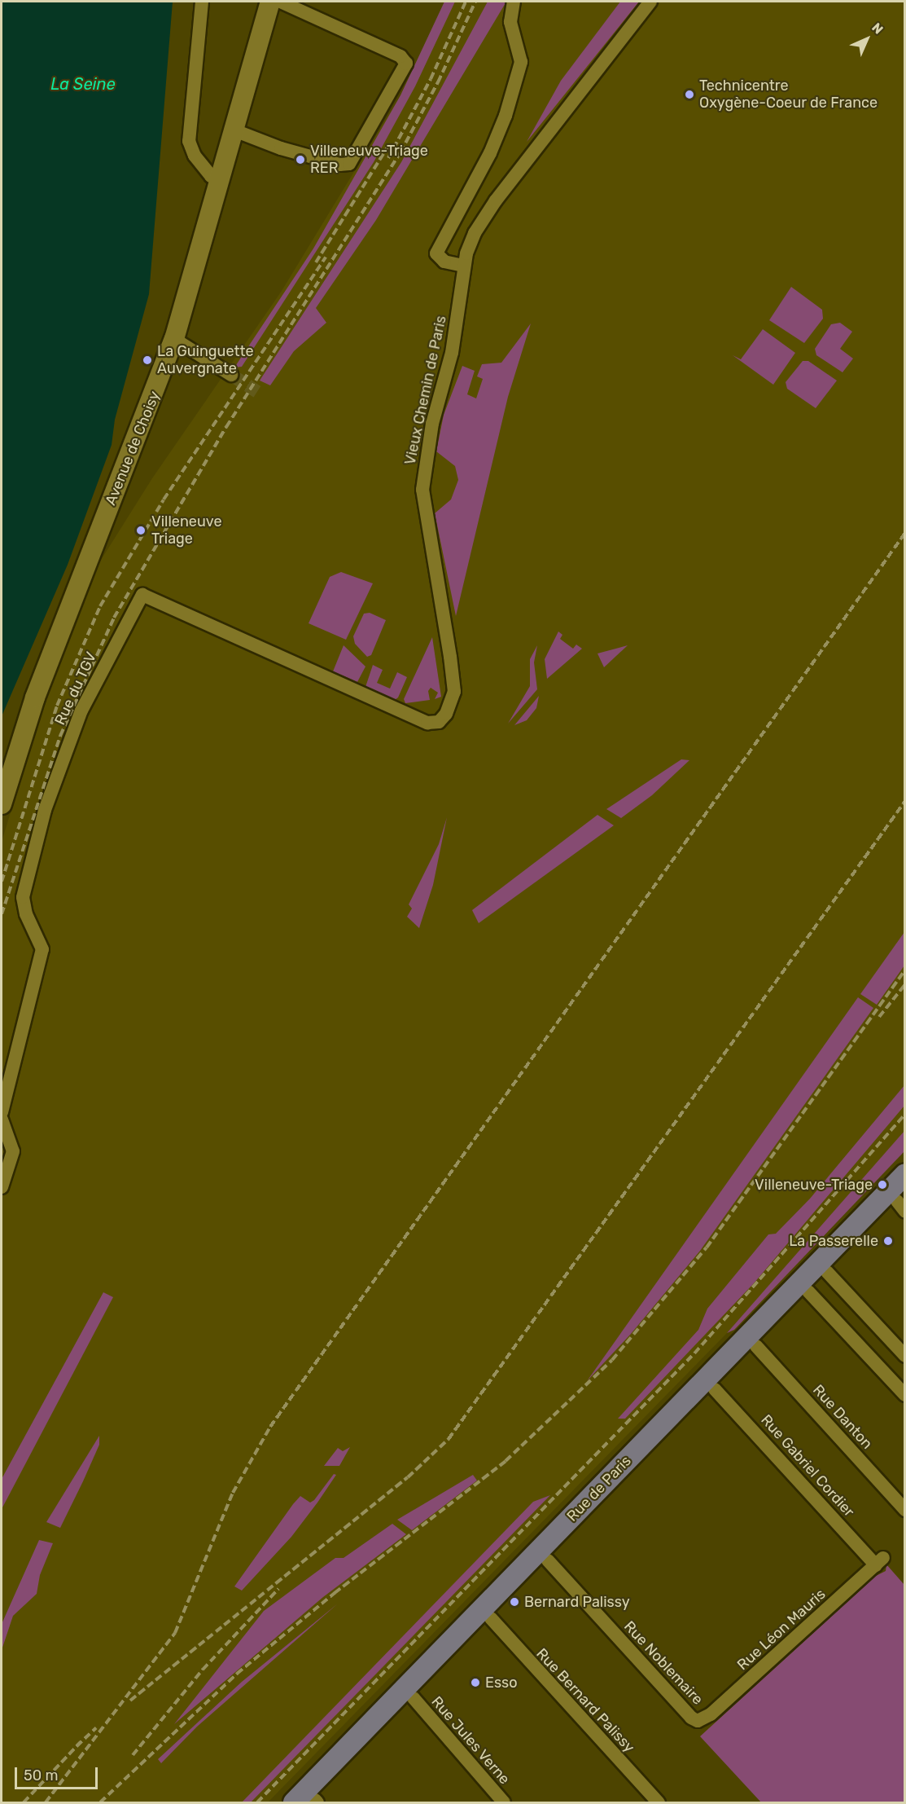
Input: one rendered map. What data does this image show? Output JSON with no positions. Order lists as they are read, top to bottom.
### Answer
{
  "streets": {
    "main road": ["Avenue de Choisy", "Rue de Paris"],
    "street": [
      "Vieux Chemin de Paris",
      "Rue du TGV",
      "Rue Danton",
      "Rue Gabriel Cordier",
      "Rue Léon Mauris",
      "Rue Noblemaire",
      "Rue Bernard Palissy",
      "Rue Jules Verne"
    ]
  },
  "crossings": [
    ["Vieux Chemin de Paris", "Rue du TGV"],
    ["Rue Danton", "Rue de Paris"],
    ["Rue Gabriel Cordier", "Rue de Paris"],
    ["Rue Gabriel Cordier", "Rue Léon Mauris"],
    ["Rue de Paris", "Rue Noblemaire"],
    ["Rue de Paris", "Rue Bernard Palissy"],
    ["Rue de Paris", "Rue Jules Verne"],
    ["Rue Léon Mauris", "Rue Noblemaire"]
  ],
  "water": ["La Seine"],
  "places": [
    "Technicentre Oxygène-Coeur de France",
    "Villeneuve-Triage RER",
    "La Guinguette Auvergnate",
    "Villeneuve Triage",
    "Villeneuve-Triage",
    "La Passerelle",
    "Bernard Palissy",
    "Esso"
  ],
  "scale_bar": "50 m",
  "north": "top right"
}
